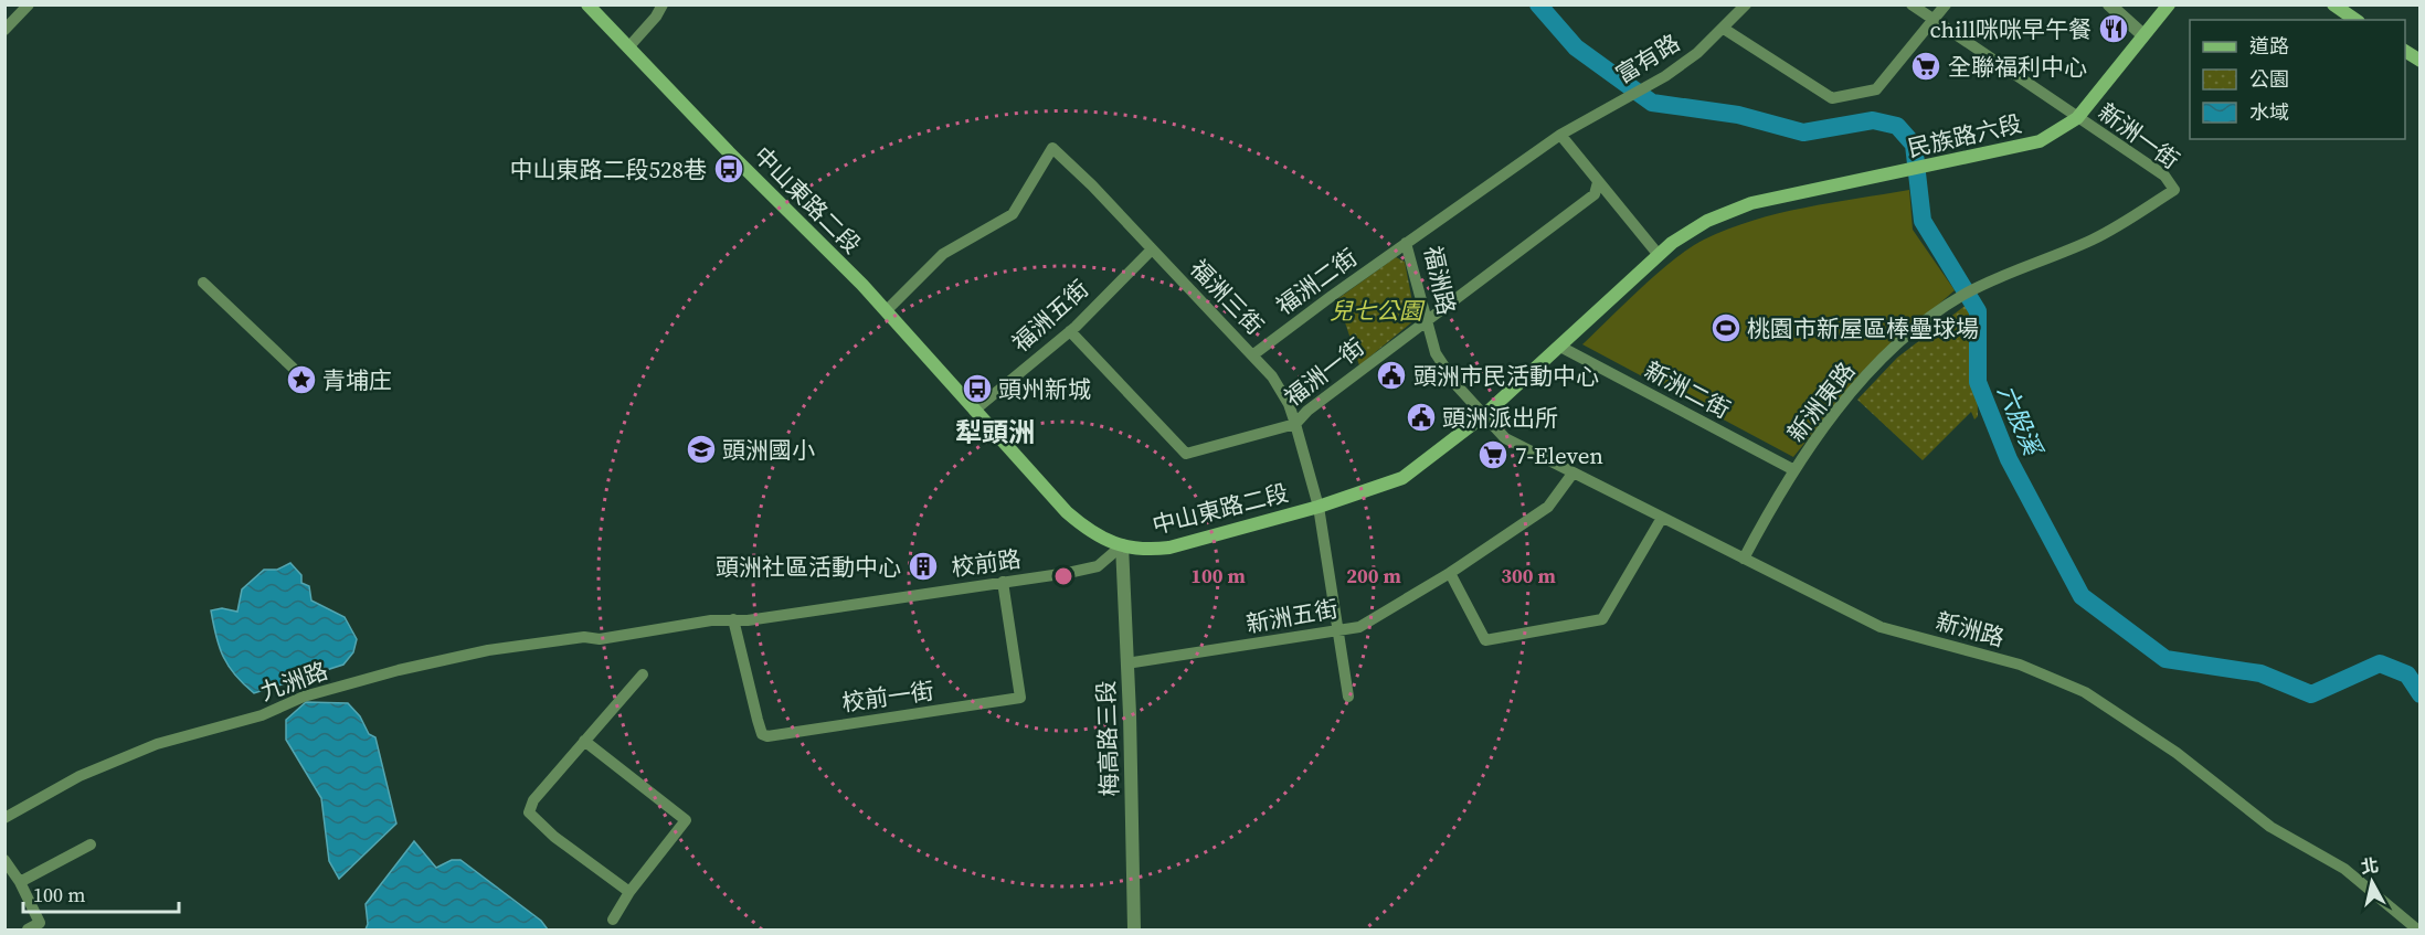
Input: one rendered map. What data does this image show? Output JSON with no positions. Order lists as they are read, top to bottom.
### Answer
{
  "streets": {
    "main road": ["民族路六段", "中山東路二段"],
    "street": [
      "富有路",
      "新洲一街",
      "福洲路",
      "福洲二街",
      "福洲三街",
      "福洲五街",
      "福洲一街",
      "新洲二街",
      "新洲東路",
      "校前路",
      "新洲五街",
      "新洲路",
      "九洲路",
      "校前一街",
      "梅高路三段"
    ]
  },
  "crossings": [
    ["富有路", "福洲路"],
    ["民族路六段", "新洲一街"],
    ["民族路六段", "中山東路二段"],
    ["新洲一街", "新洲東路"],
    ["中山東路二段", "福洲路"],
    ["中山東路二段", "福洲三街"],
    ["中山東路二段", "福洲五街"],
    ["中山東路二段", "新洲二街"],
    ["中山東路二段", "校前路"],
    ["中山東路二段", "新洲路"],
    ["中山東路二段", "梅高路三段"],
    ["福洲路", "福洲二街"],
    ["福洲路", "福洲一街"],
    ["福洲路", "新洲路"],
    ["福洲二街", "福洲三街"],
    ["福洲三街", "福洲五街"],
    ["福洲三街", "福洲一街"],
    ["福洲三街", "新洲五街"],
    ["福洲五街", "福洲一街"],
    ["新洲二街", "新洲東路"],
    ["新洲東路", "新洲路"],
    ["校前路", "九洲路"],
    ["校前路", "校前一街"],
    ["校前路", "梅高路三段"],
    ["新洲五街", "新洲路"],
    ["新洲五街", "梅高路三段"]
  ],
  "districts": ["犁頭洲"],
  "water": ["六股溪"],
  "parks": ["兒七公園"],
  "places": {
    "restaurant": ["chill咪咪早午餐"],
    "supermarket": ["全聯福利中心", "7-Eleven"],
    "bus stop": ["中山東路二段528巷", "頭州新城"],
    "sports": ["桃園市新屋區棒壘球場"],
    "public building": ["頭洲市民活動中心", "頭洲派出所"],
    "place": ["青埔庄"],
    "school or university": ["頭洲國小"],
    "building": ["頭洲社區活動中心"]
  },
  "legend": ["道路", "公園", "水域"],
  "scale_bar": "100 m",
  "north": "top",
  "rings": ["100 m", "200 m", "300 m"]
}
